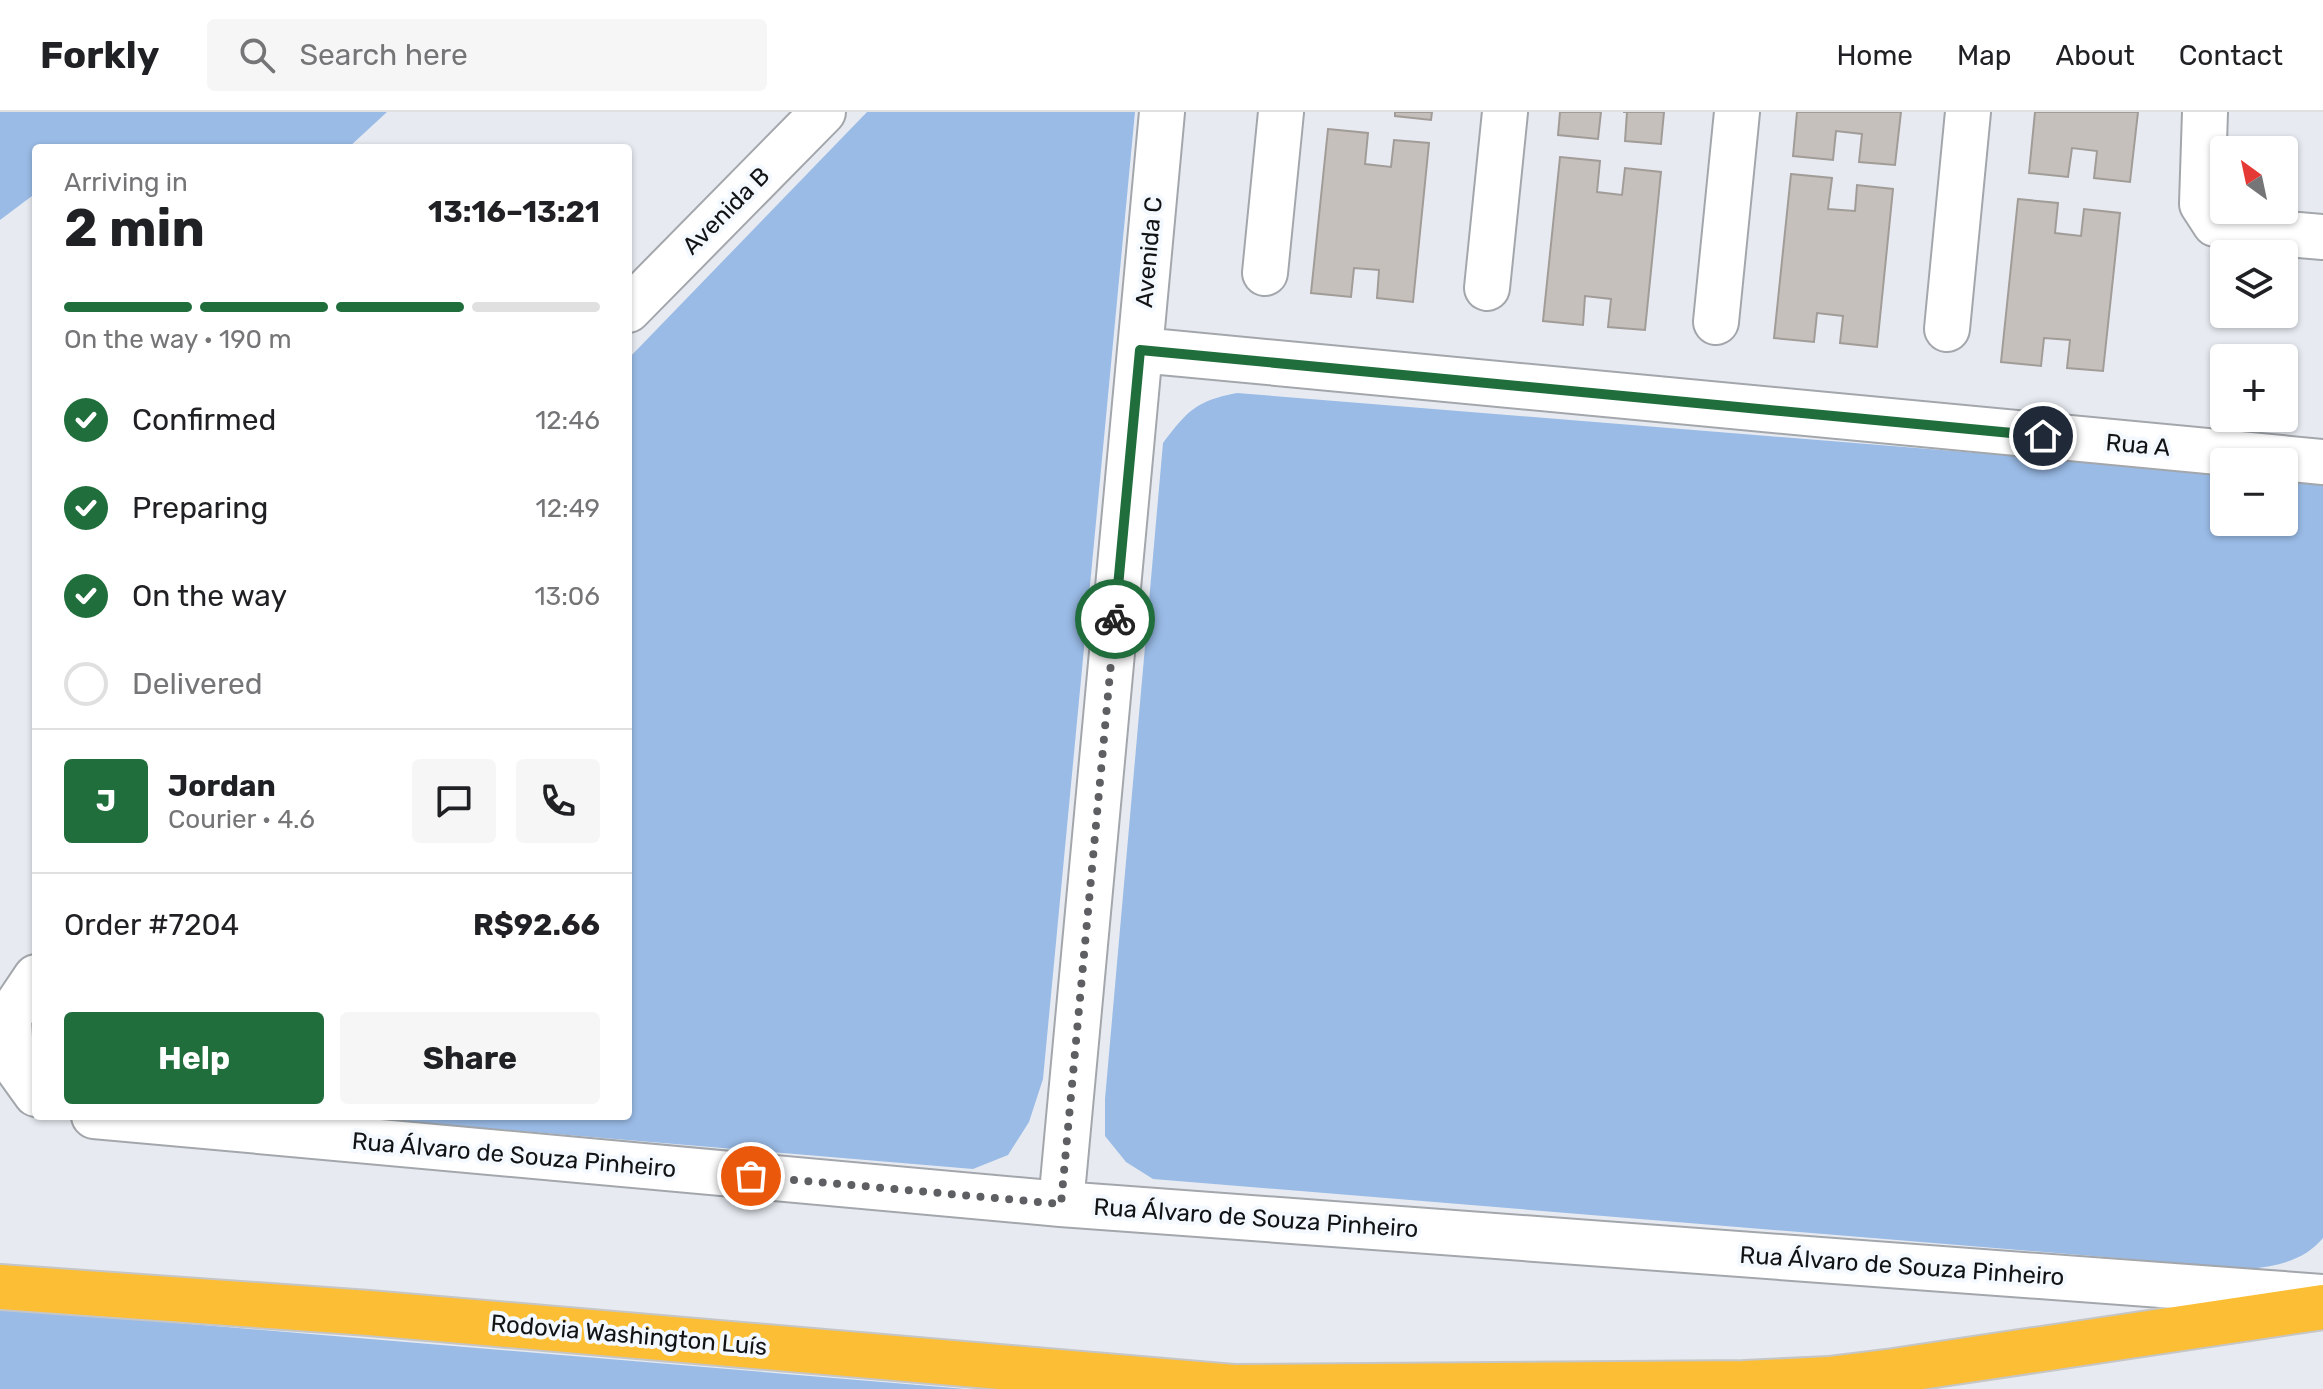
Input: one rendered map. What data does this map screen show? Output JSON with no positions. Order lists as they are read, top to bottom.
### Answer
{
  "streets": {
    "highway": ["Rodovia Washington Luís"],
    "street": [
      "Avenida B",
      "Avenida C",
      "Rua A",
      "Rua Álvaro de Souza Pinheiro"
    ]
  },
  "crossings": [
    ["Avenida C", "Rua A"],
    ["Avenida C", "Rua Álvaro de Souza Pinheiro"]
  ],
  "north": "top left",
  "page": {
    "header": "Forkly",
    "search": "Search here",
    "nav": [
      "Home",
      "Map",
      "About",
      "Contact"
    ],
    "map_buttons": ["+", "−"],
    "heading": ["2 min", "Arriving in", "13:16–13:21"],
    "panel": [
      "Jordan",
      "Courier · 4.6",
      "Order #7204",
      "R$92.66"
    ],
    "bar": "On the way · 190 m",
    "list": [
      ["Confirmed", "12:46"],
      ["Preparing", "12:49"],
      ["On the way", "13:06"],
      "Delivered"
    ],
    "round": "J",
    "buttons": ["Help", "Share"]
  }
}
